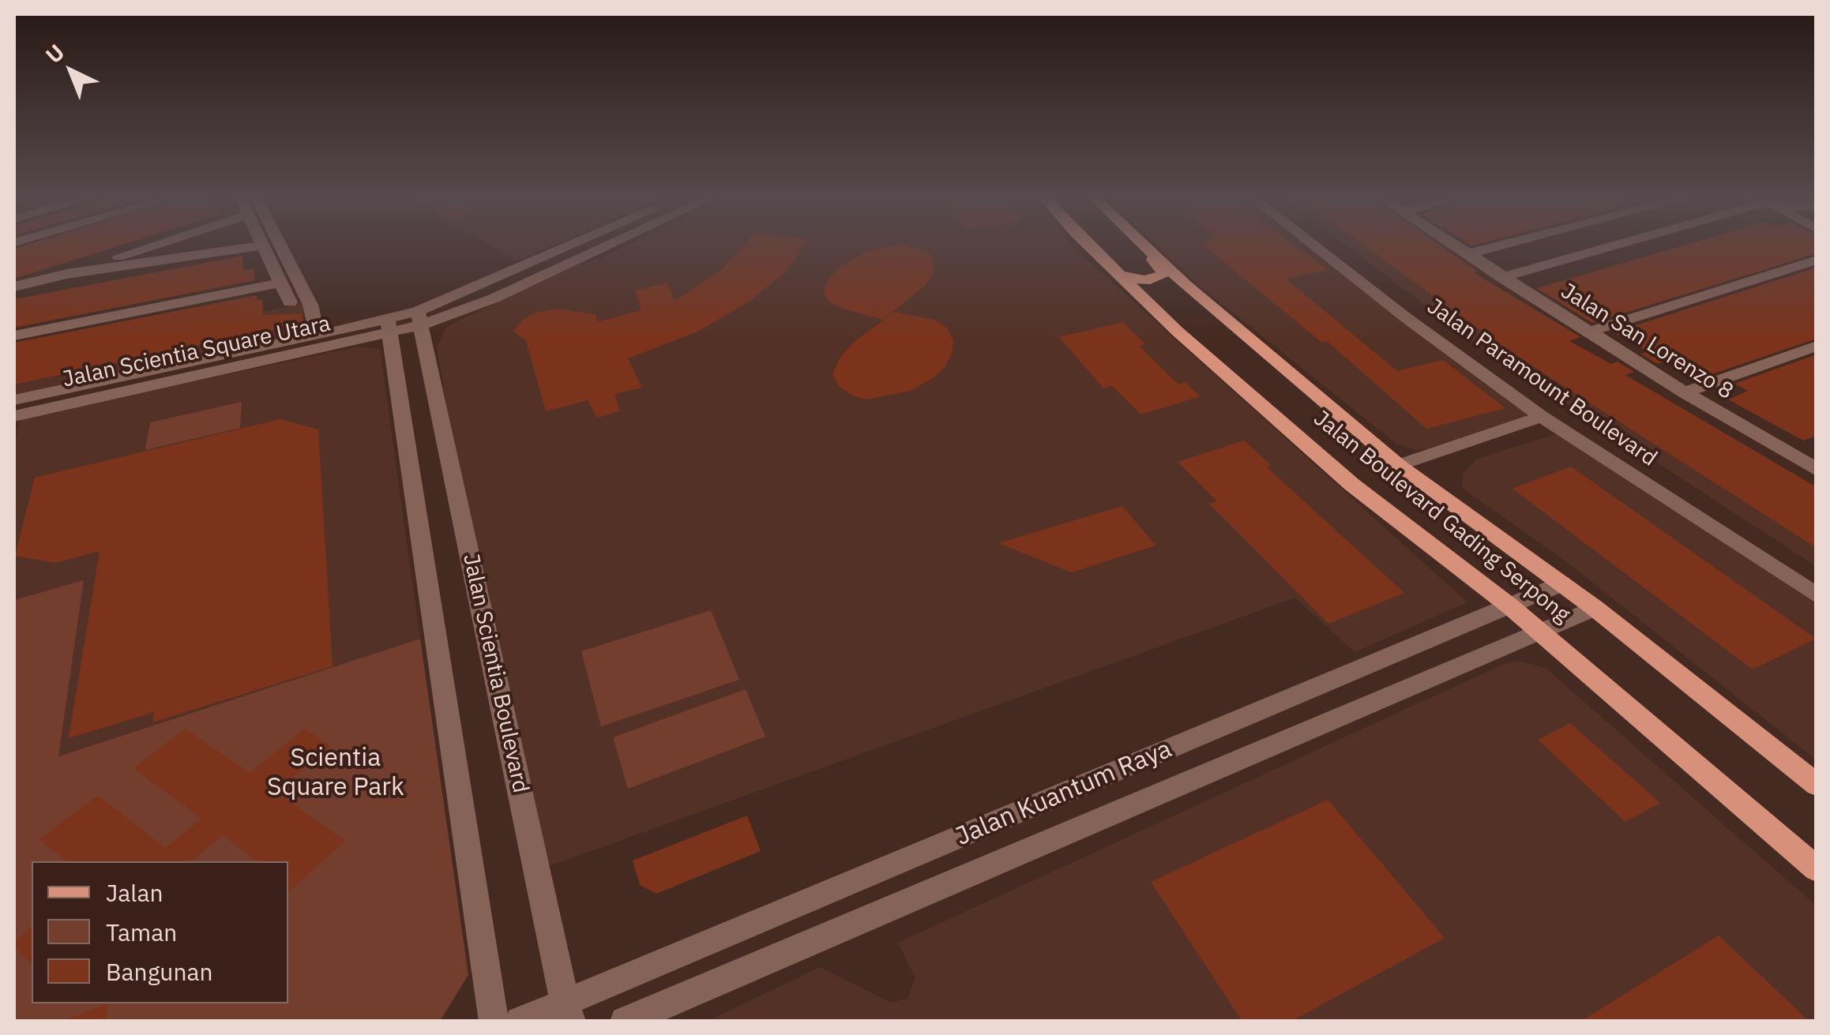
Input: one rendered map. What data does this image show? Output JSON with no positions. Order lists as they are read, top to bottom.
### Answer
{
  "streets": {
    "main road": ["Jalan Boulevard Gading Serpong"],
    "street": [
      "Jalan San Lorenzo 8",
      "Jalan Scientia Square Utara",
      "Jalan Paramount Boulevard",
      "Jalan Scientia Boulevard",
      "Jalan Kuantum Raya"
    ]
  },
  "crossings": [
    ["Jalan Boulevard Gading Serpong", "Jalan Kuantum Raya"],
    ["Jalan Scientia Boulevard", "Jalan Kuantum Raya"]
  ],
  "parks": ["Scientia Square Park"],
  "legend": ["Jalan", "Taman", "Bangunan"],
  "north": "top left"
}
